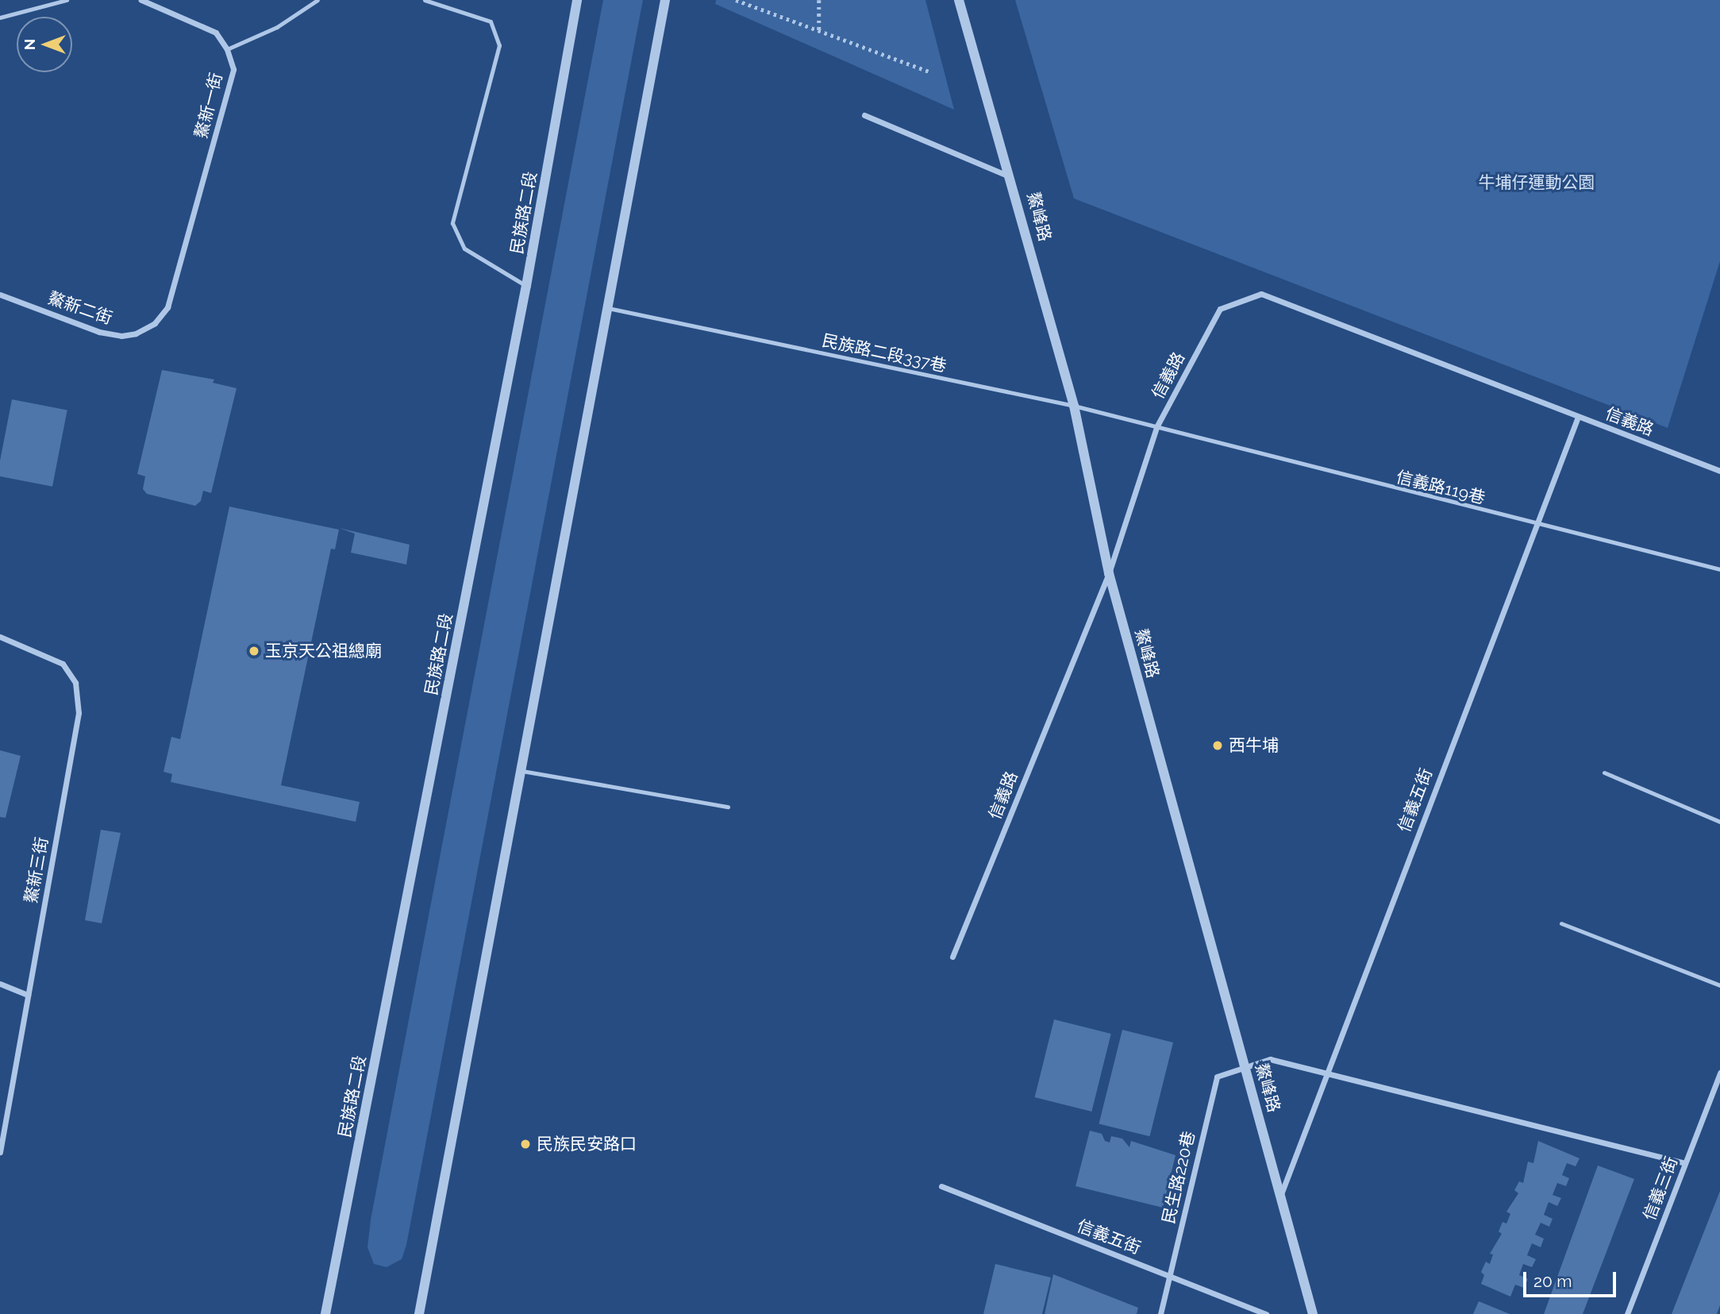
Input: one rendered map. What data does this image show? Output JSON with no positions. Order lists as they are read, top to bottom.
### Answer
{
  "streets": {
    "street": [
      "鰲新一街",
      "民族路二段",
      "鰲峰路",
      "鰲新二街",
      "信義路",
      "信義五街",
      "鰲新三街",
      "民生路220巷",
      "信義三街"
    ],
    "lane": ["民族路二段337巷", "信義路119巷"]
  },
  "crossings": [
    ["鰲新一街", "鰲新二街"],
    ["鰲峰路", "民族路二段337巷"],
    ["鰲峰路", "信義路"],
    ["鰲峰路", "信義五街"],
    ["鰲峰路", "民生路220巷"],
    ["民族路二段337巷", "信義路"],
    ["民族路二段337巷", "信義路119巷"],
    ["信義路", "信義路119巷"],
    ["信義路", "信義五街"],
    ["信義路119巷", "信義五街"],
    ["信義五街", "民生路220巷"]
  ],
  "parks": ["牛埔仔運動公園"],
  "places": ["玉京天公祖總廟", "西牛埔", "民族民安路口"],
  "scale_bar": "20 m",
  "north": "left"
}
